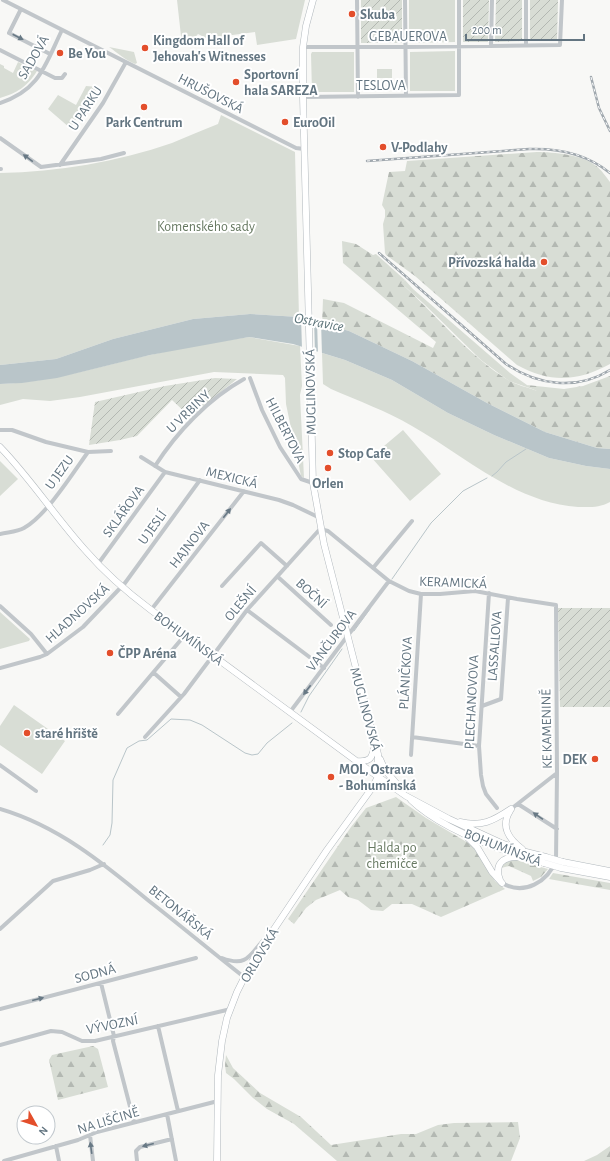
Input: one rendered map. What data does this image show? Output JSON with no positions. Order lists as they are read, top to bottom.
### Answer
{
  "streets": {
    "main road": ["MUGLINOVSKÁ", "BOHUMÍNSKÁ", "ORLOVSKÁ"],
    "street": [
      "GEBAUEROVA",
      "SADOVÁ",
      "TESLOVA",
      "HRUŠOVSKÁ",
      "U PARKU",
      "U VRBINY",
      "HILBERTOVA",
      "U JEZU",
      "MEXICKÁ",
      "SKLÁŘOVA",
      "U JESLÍ",
      "HAJNOVA",
      "KERAMICKÁ",
      "BOČNÍ",
      "OLEŠNÍ",
      "HLADNOVSKÁ",
      "VANČUROVA",
      "LASSALLOVA",
      "PLÁNIČKOVA",
      "PLECHANOVOVA",
      "KE KAMENINĚ",
      "BETONÁŘSKÁ",
      "SODNÁ",
      "VÝVOZNÍ",
      "NA LIŠČINĚ"
    ]
  },
  "crossings": [
    ["GEBAUEROVA", "TESLOVA"],
    ["GEBAUEROVA", "MUGLINOVSKÁ"],
    ["SADOVÁ", "HRUŠOVSKÁ"],
    ["TESLOVA", "MUGLINOVSKÁ"],
    ["HRUŠOVSKÁ", "U PARKU"],
    ["HRUŠOVSKÁ", "MUGLINOVSKÁ"],
    ["MUGLINOVSKÁ", "HILBERTOVA"],
    ["MUGLINOVSKÁ", "MEXICKÁ"],
    ["MUGLINOVSKÁ", "KERAMICKÁ"],
    ["MUGLINOVSKÁ", "OLEŠNÍ"],
    ["MUGLINOVSKÁ", "BOHUMÍNSKÁ"],
    ["MUGLINOVSKÁ", "VANČUROVA"],
    ["MUGLINOVSKÁ", "ORLOVSKÁ"],
    ["U VRBINY", "MEXICKÁ"],
    ["U JEZU", "BOHUMÍNSKÁ"],
    ["MEXICKÁ", "SKLÁŘOVA"],
    ["MEXICKÁ", "U JESLÍ"],
    ["MEXICKÁ", "HAJNOVA"],
    ["SKLÁŘOVA", "BOHUMÍNSKÁ"],
    ["U JESLÍ", "HLADNOVSKÁ"],
    ["U JESLÍ", "BOHUMÍNSKÁ"],
    ["HAJNOVA", "BOHUMÍNSKÁ"],
    ["KERAMICKÁ", "OLEŠNÍ"],
    ["KERAMICKÁ", "VANČUROVA"],
    ["KERAMICKÁ", "LASSALLOVA"],
    ["KERAMICKÁ", "PLÁNIČKOVA"],
    ["KERAMICKÁ", "PLECHANOVOVA"],
    ["KERAMICKÁ", "KE KAMENINĚ"],
    ["BOČNÍ", "OLEŠNÍ"],
    ["OLEŠNÍ", "BOHUMÍNSKÁ"],
    ["HLADNOVSKÁ", "BOHUMÍNSKÁ"],
    ["BOHUMÍNSKÁ", "VANČUROVA"],
    ["BOHUMÍNSKÁ", "ORLOVSKÁ"],
    ["LASSALLOVA", "PLECHANOVOVA"],
    ["BETONÁŘSKÁ", "ORLOVSKÁ"],
    ["ORLOVSKÁ", "VÝVOZNÍ"],
    ["ORLOVSKÁ", "NA LIŠČINĚ"]
  ],
  "one_way": ["HAJNOVA", "SODNÁ"],
  "water": ["Ostravice"],
  "parks": ["Komenského sady", "Halda po chemičce"],
  "places": [
    "Skuba",
    "Kingdom Hall of Jehovah's Witnesses",
    "Be You",
    "Sportovní hala SAREZA",
    "Park Centrum",
    "EuroOil",
    "V-Podlahy",
    "Přívozská halda",
    "Stop Cafe",
    "Orlen",
    "ČPP Aréna",
    "staré hřiště",
    "DEK",
    "MOL, Ostrava - Bohumínská"
  ],
  "scale_bar": "200 m",
  "north": "bottom right"
}
